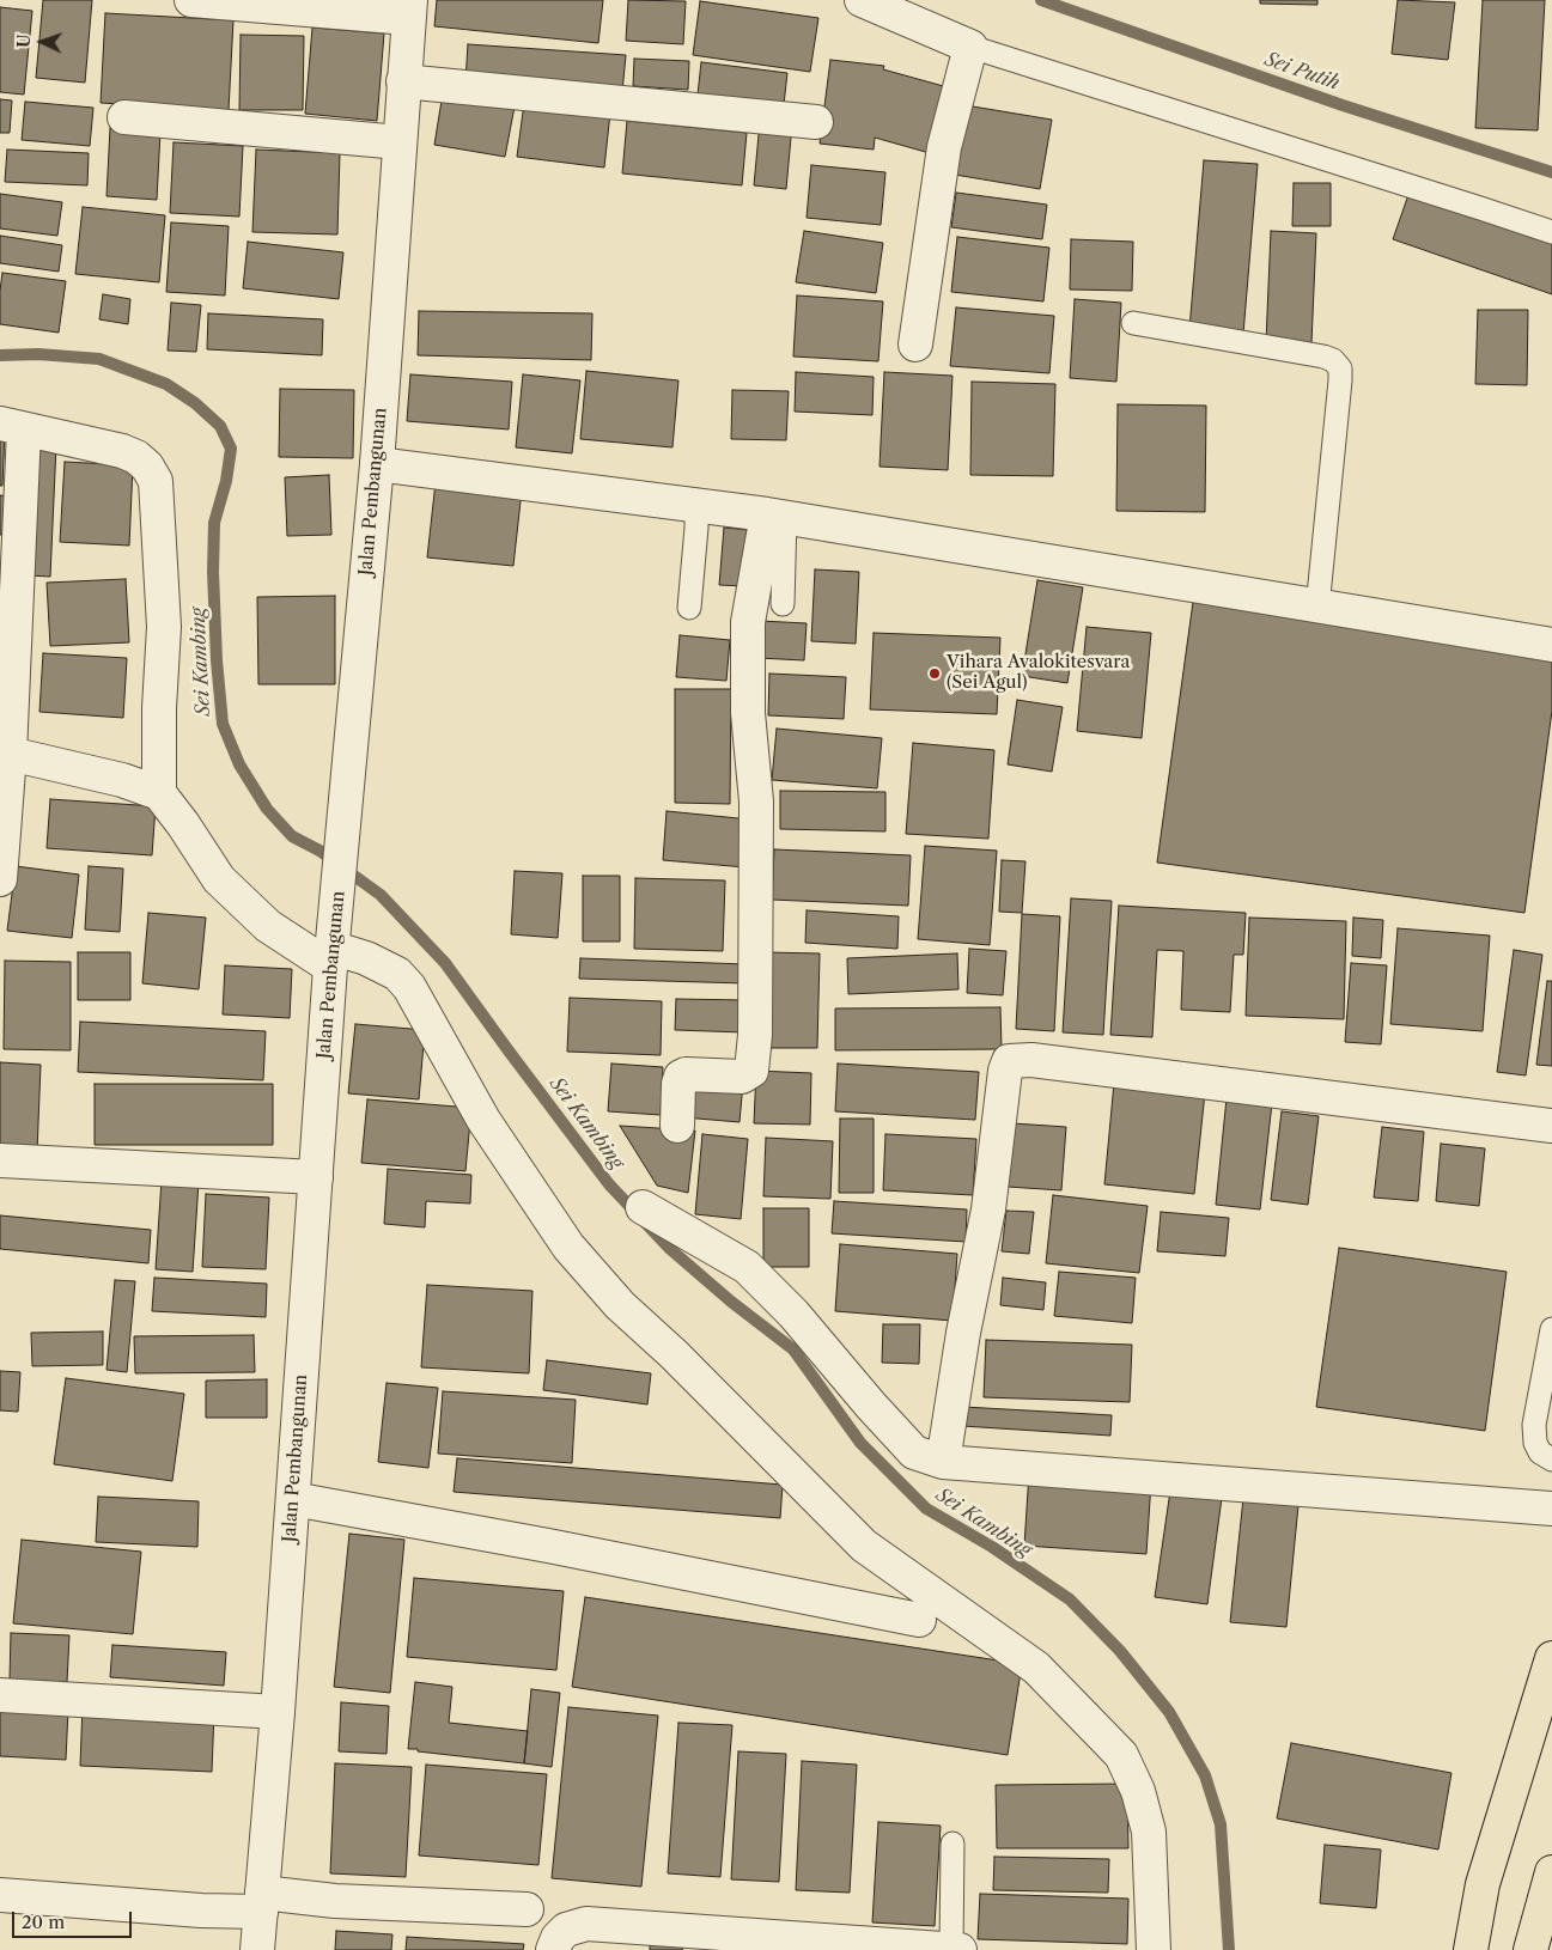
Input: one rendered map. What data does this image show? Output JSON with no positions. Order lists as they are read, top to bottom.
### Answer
{
  "streets": {
    "street": ["Jalan Pembangunan"]
  },
  "water": ["Sei Putih", "Sei Kambing"],
  "places": ["Vihara Avalokitesvara (Sei Agul)"],
  "scale_bar": "20 m",
  "north": "left"
}
